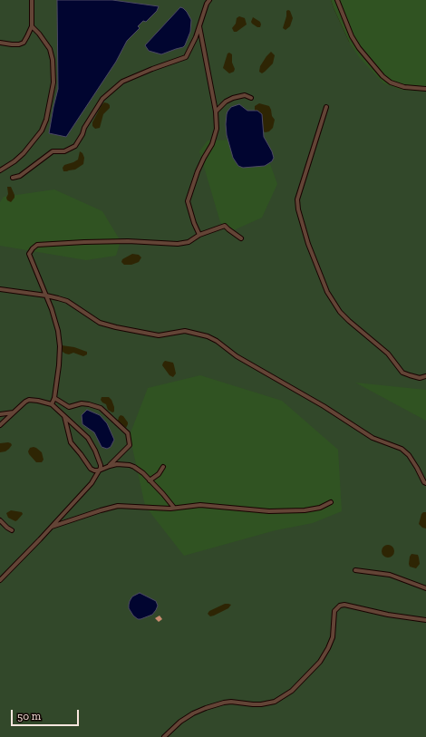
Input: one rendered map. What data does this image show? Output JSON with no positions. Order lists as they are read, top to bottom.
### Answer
{
  "scale_bar": "50 m"
}
